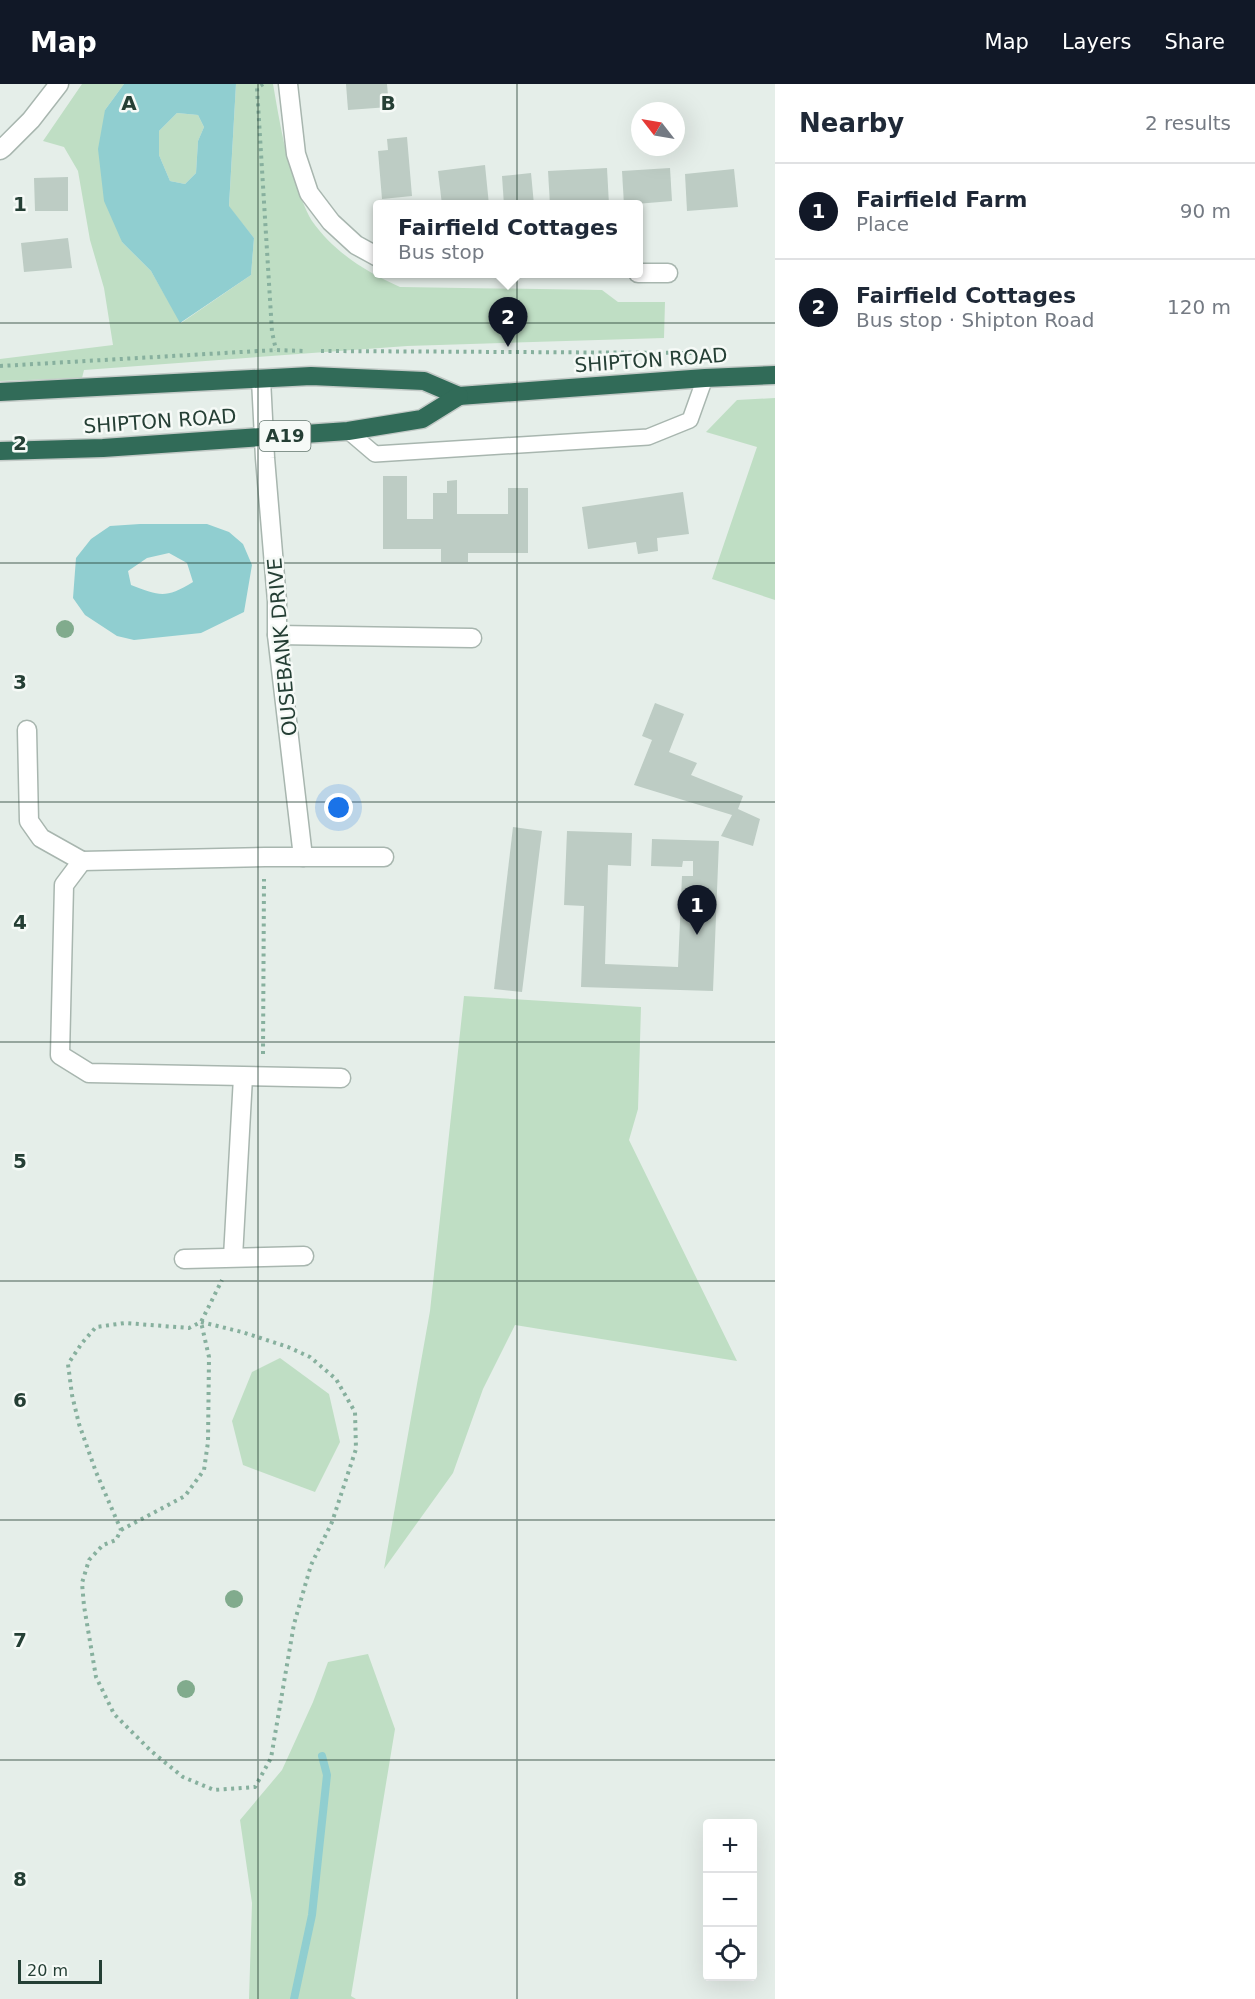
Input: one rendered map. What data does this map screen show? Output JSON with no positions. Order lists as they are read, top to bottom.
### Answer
{
  "streets": {
    "highway": ["SHIPTON ROAD", "A19"],
    "street": ["OUSEBANK DRIVE"]
  },
  "crossings": [
    ["SHIPTON ROAD", "OUSEBANK DRIVE"]
  ],
  "scale_bar": "20 m",
  "north": "top left",
  "page": {
    "header": "Map",
    "nav": ["Map", "Layers", "Share"],
    "heading": ["Nearby", "2 results"],
    "list": [
      {
        "mark": "1",
        "name": "Fairfield Farm",
        "note": "Place",
        "value": "90 m"
      },
      {
        "mark": "2",
        "name": "Fairfield Cottages",
        "note": "Bus stop · Shipton Road",
        "value": "120 m"
      }
    ],
    "popup": ["Fairfield Cottages", "Bus stop"],
    "pins": ["2", "1"],
    "map_buttons": ["+", "−"],
    "scale": "20 m"
  },
  "grid": {
    "columns": ["A", "B"],
    "rows": [
      "1",
      "2",
      "3",
      "4",
      "5",
      "6",
      "7",
      "8"
    ]
  }
}
